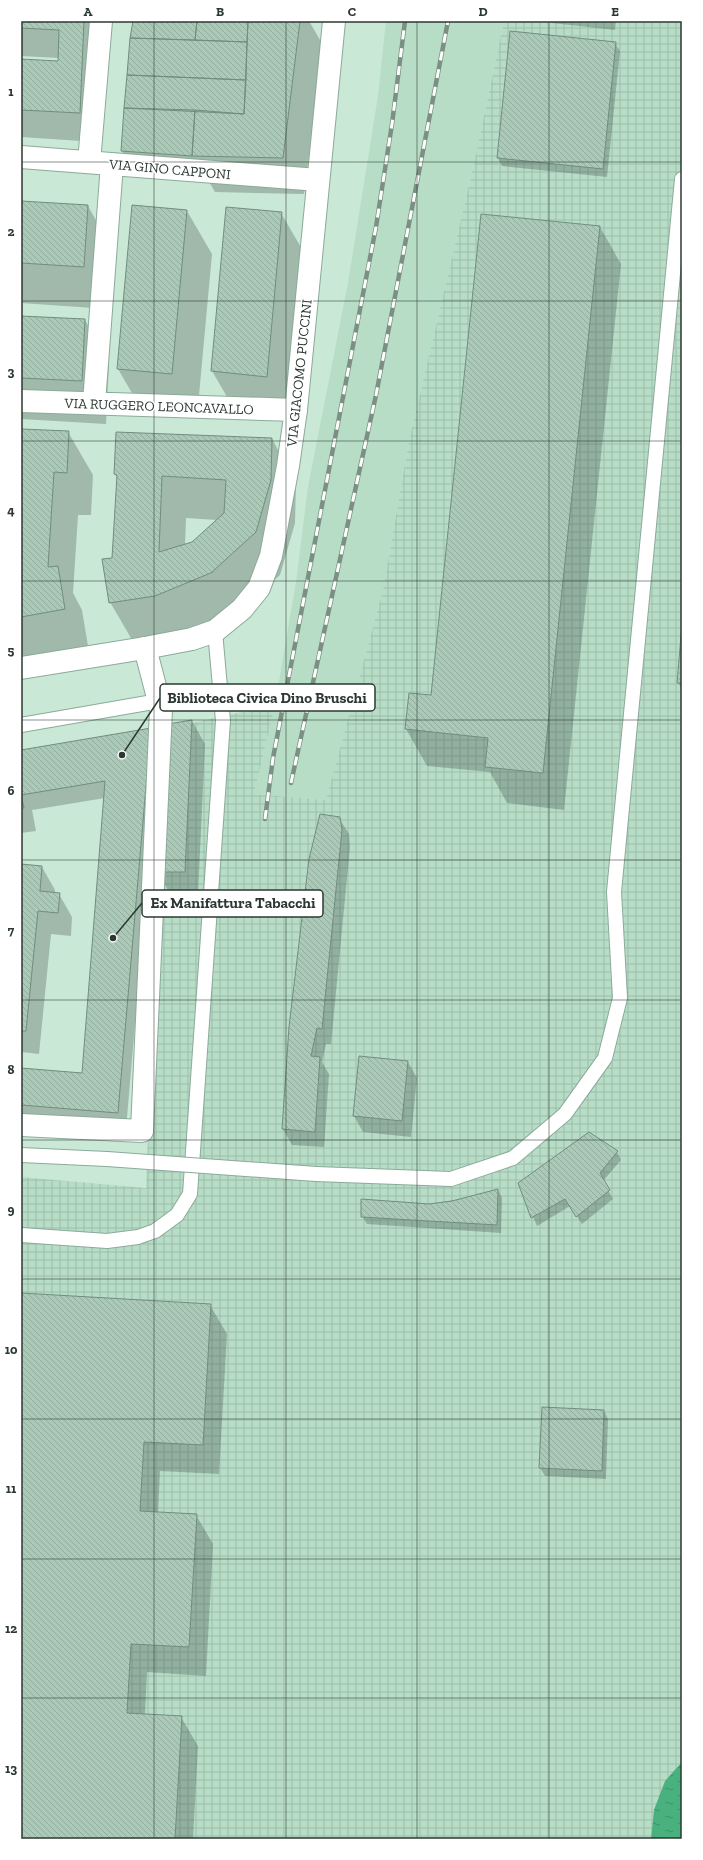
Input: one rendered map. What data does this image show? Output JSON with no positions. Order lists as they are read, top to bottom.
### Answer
{
  "streets": {
    "street": ["VIA GINO CAPPONI", "VIA GIACOMO PUCCINI", "VIA RUGGERO LEONCAVALLO"]
  },
  "crossings": [
    ["VIA GINO CAPPONI", "VIA GIACOMO PUCCINI"],
    ["VIA GIACOMO PUCCINI", "VIA RUGGERO LEONCAVALLO"]
  ],
  "places": ["Biblioteca Civica Dino Bruschi", "Ex Manifattura Tabacchi"],
  "grid": {
    "columns": [
      "A",
      "B",
      "C",
      "D",
      "E"
    ],
    "rows": [
      "1",
      "2",
      "3",
      "4",
      "5",
      "6",
      "7",
      "8",
      "9",
      "10",
      "11",
      "12",
      "13"
    ]
  }
}
